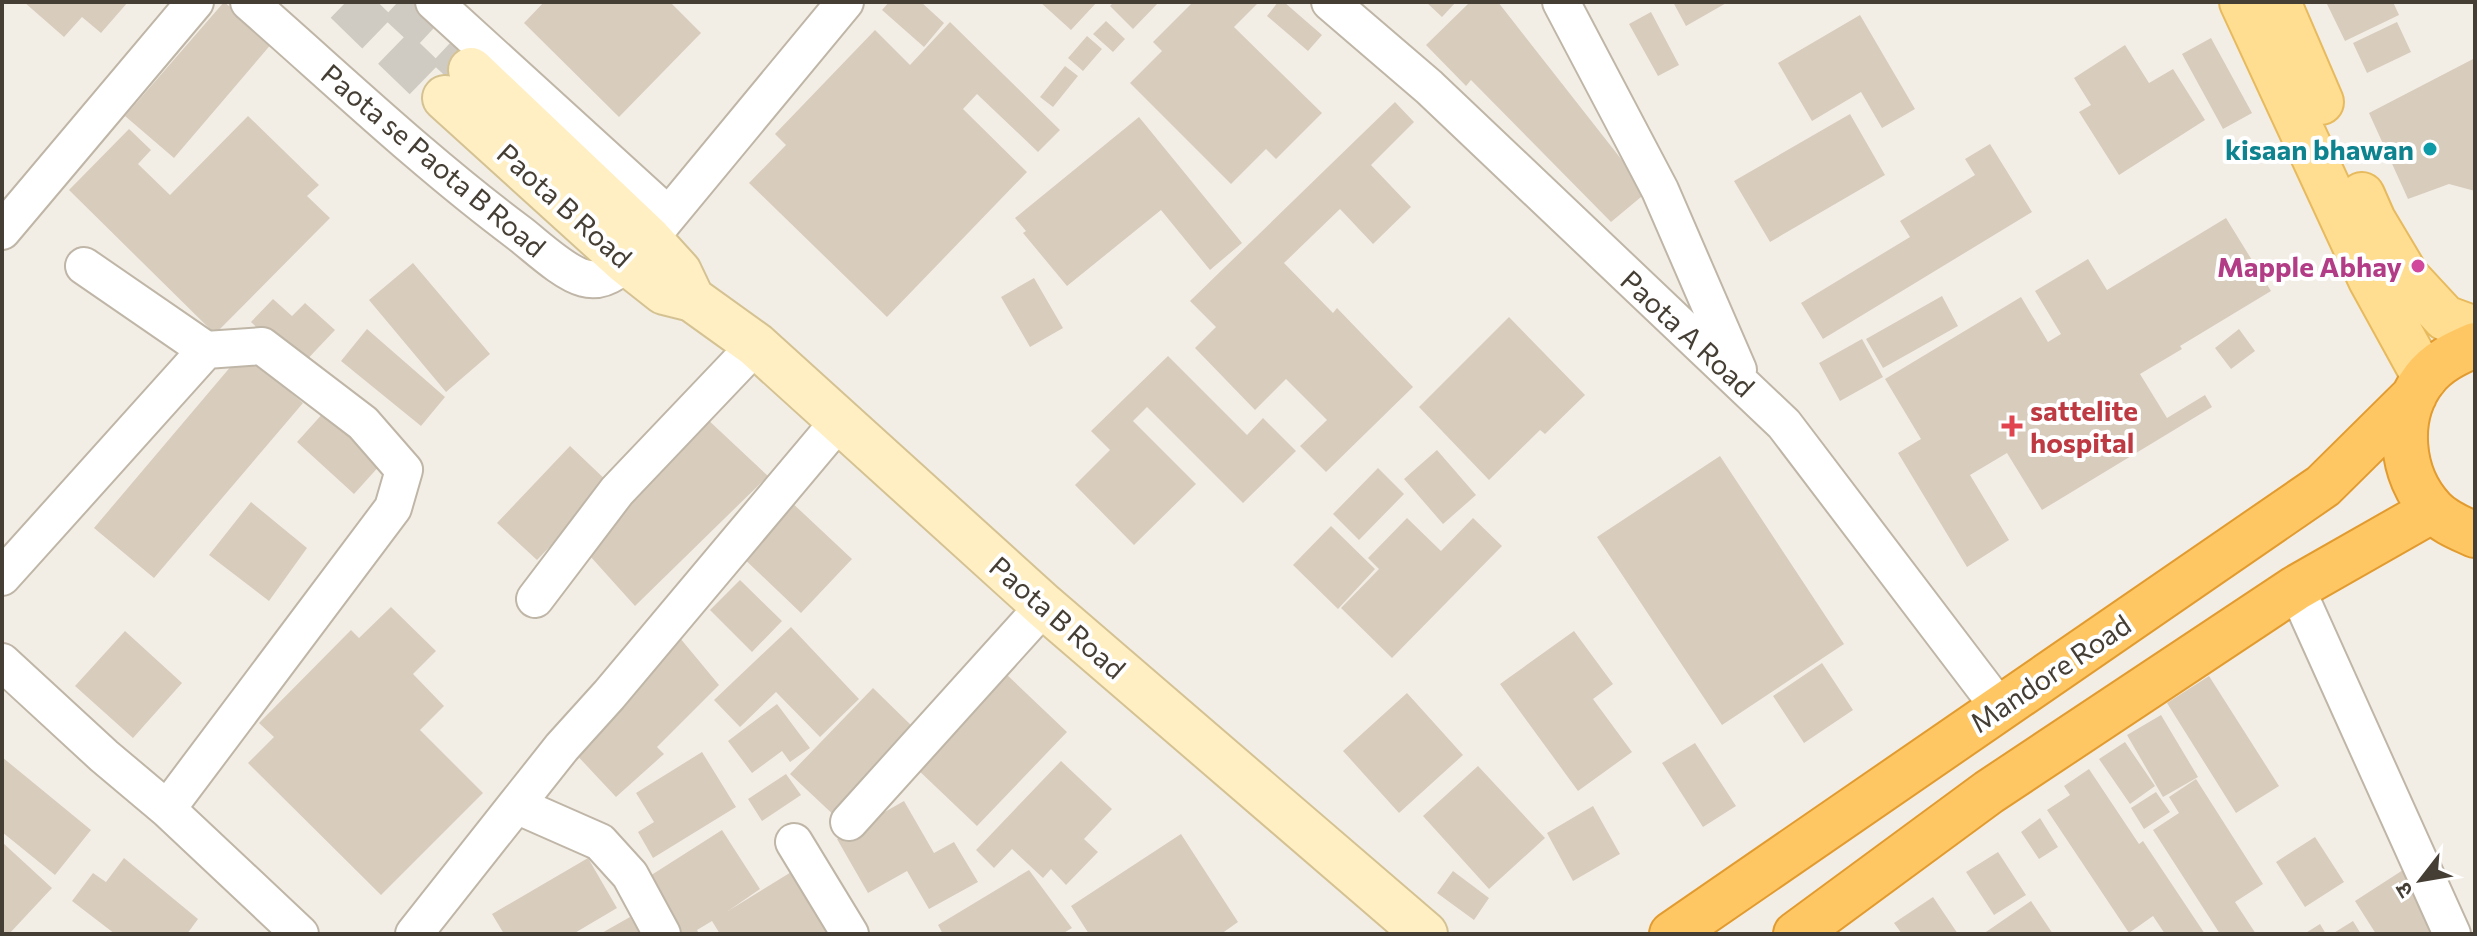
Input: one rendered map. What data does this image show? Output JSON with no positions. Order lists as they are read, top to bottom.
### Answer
{
  "streets": {
    "highway": ["Mandore Road"],
    "street": ["Paota se Paota B Road", "Paota B Road", "Paota A Road"]
  },
  "crossings": [
    ["Paota se Paota B Road", "Paota B Road"],
    ["Paota A Road", "Mandore Road"]
  ],
  "places": {
    "other": ["kisaan bhawan", "Mapple Abhay"],
    "health": ["sattelite hospital"]
  },
  "north": "bottom left"
}
